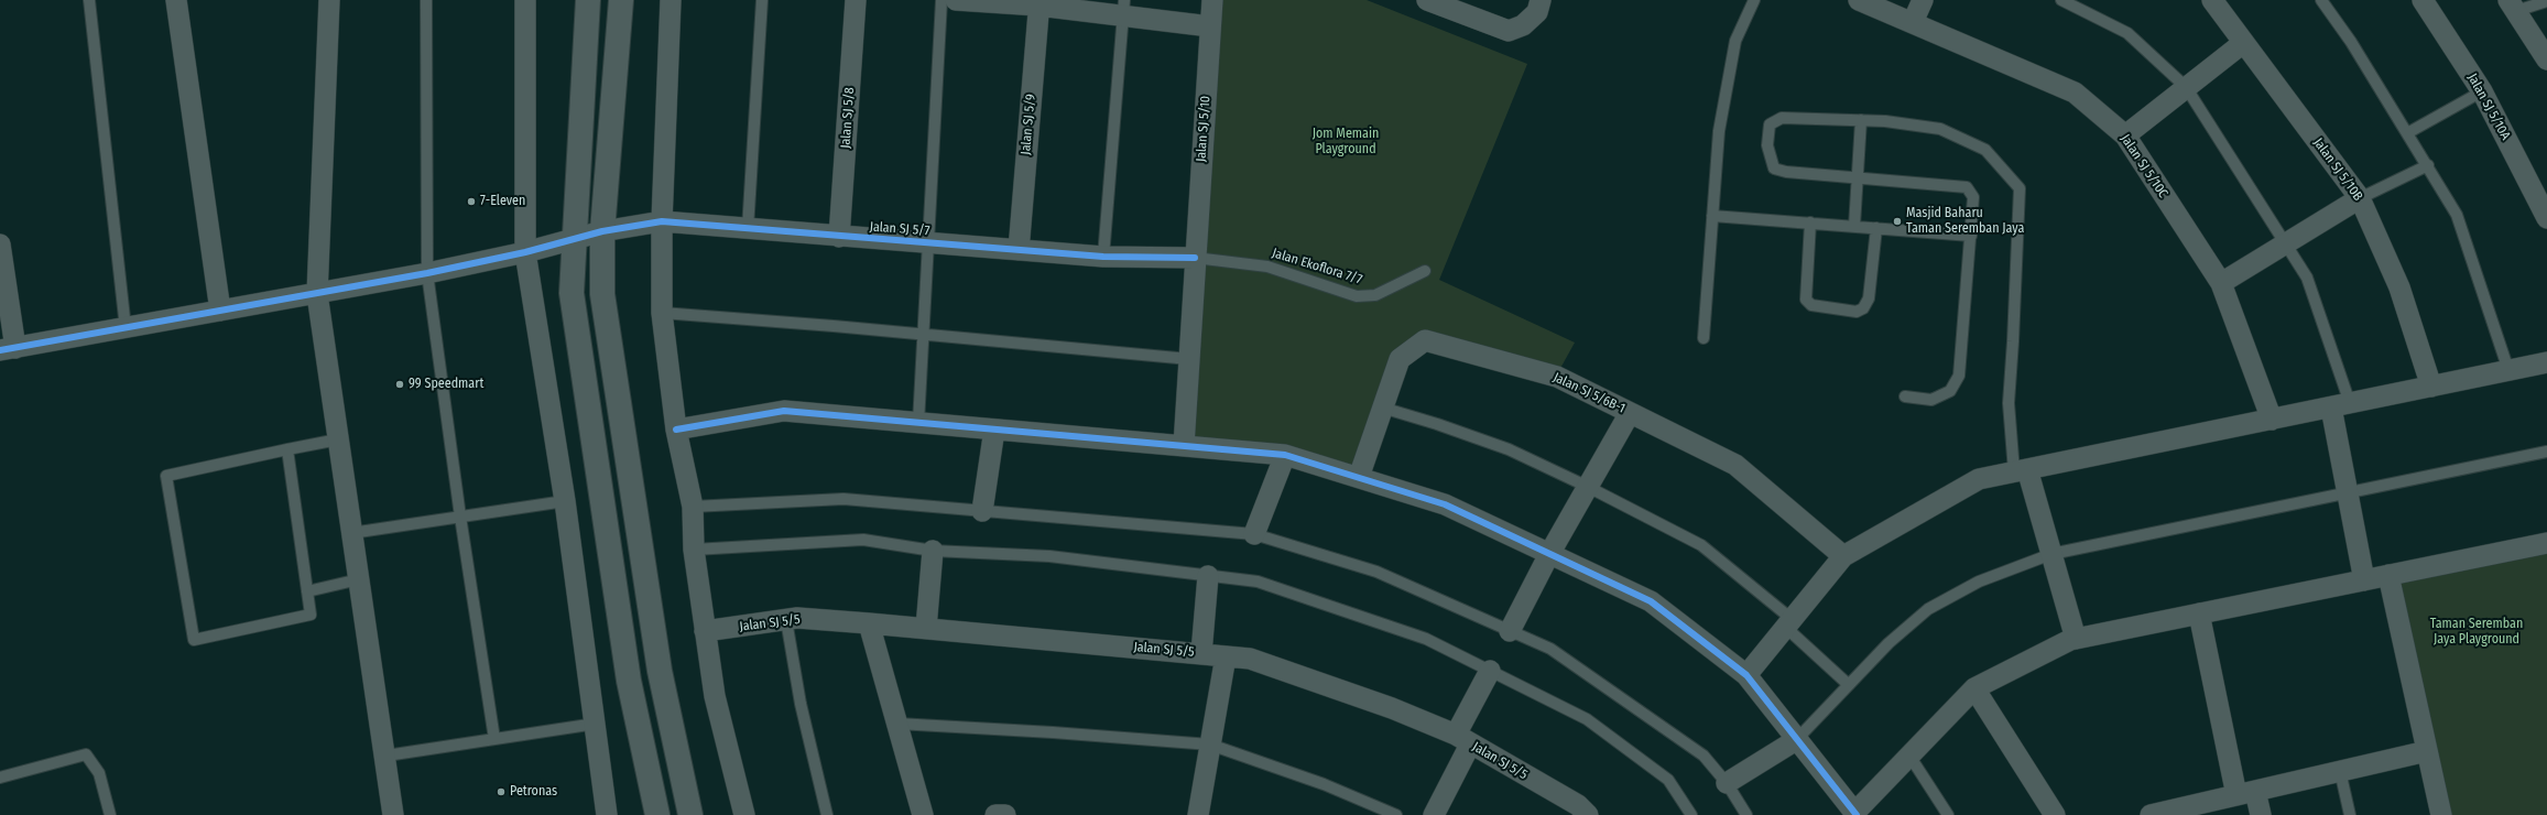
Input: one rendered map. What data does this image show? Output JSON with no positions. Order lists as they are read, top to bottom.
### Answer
{
  "streets": {
    "street": [
      "Jalan SJ 5/10A",
      "Jalan SJ 5/8",
      "Jalan SJ 5/9",
      "Jalan SJ 5/10",
      "Jalan SJ 5/10C",
      "Jalan SJ 5/10B",
      "Jalan SJ 5/7",
      "Jalan SJ 5/6B-1",
      "Jalan SJ 5/5"
    ],
    "lane": ["Jalan Ekoflora 7/7"]
  },
  "crossings": [
    ["Jalan SJ 5/8", "Jalan SJ 5/7"],
    ["Jalan SJ 5/9", "Jalan SJ 5/7"],
    ["Jalan SJ 5/10", "Jalan SJ 5/7"],
    ["Jalan SJ 5/10", "Jalan Ekoflora 7/7"],
    ["Jalan SJ 5/7", "Jalan Ekoflora 7/7"]
  ],
  "parks": ["Jom Memain Playground", "Taman Seremban Jaya Playground"],
  "places": [
    "7-Eleven",
    "Masjid Baharu Taman Seremban Jaya",
    "99 Speedmart",
    "Petronas"
  ]
}
